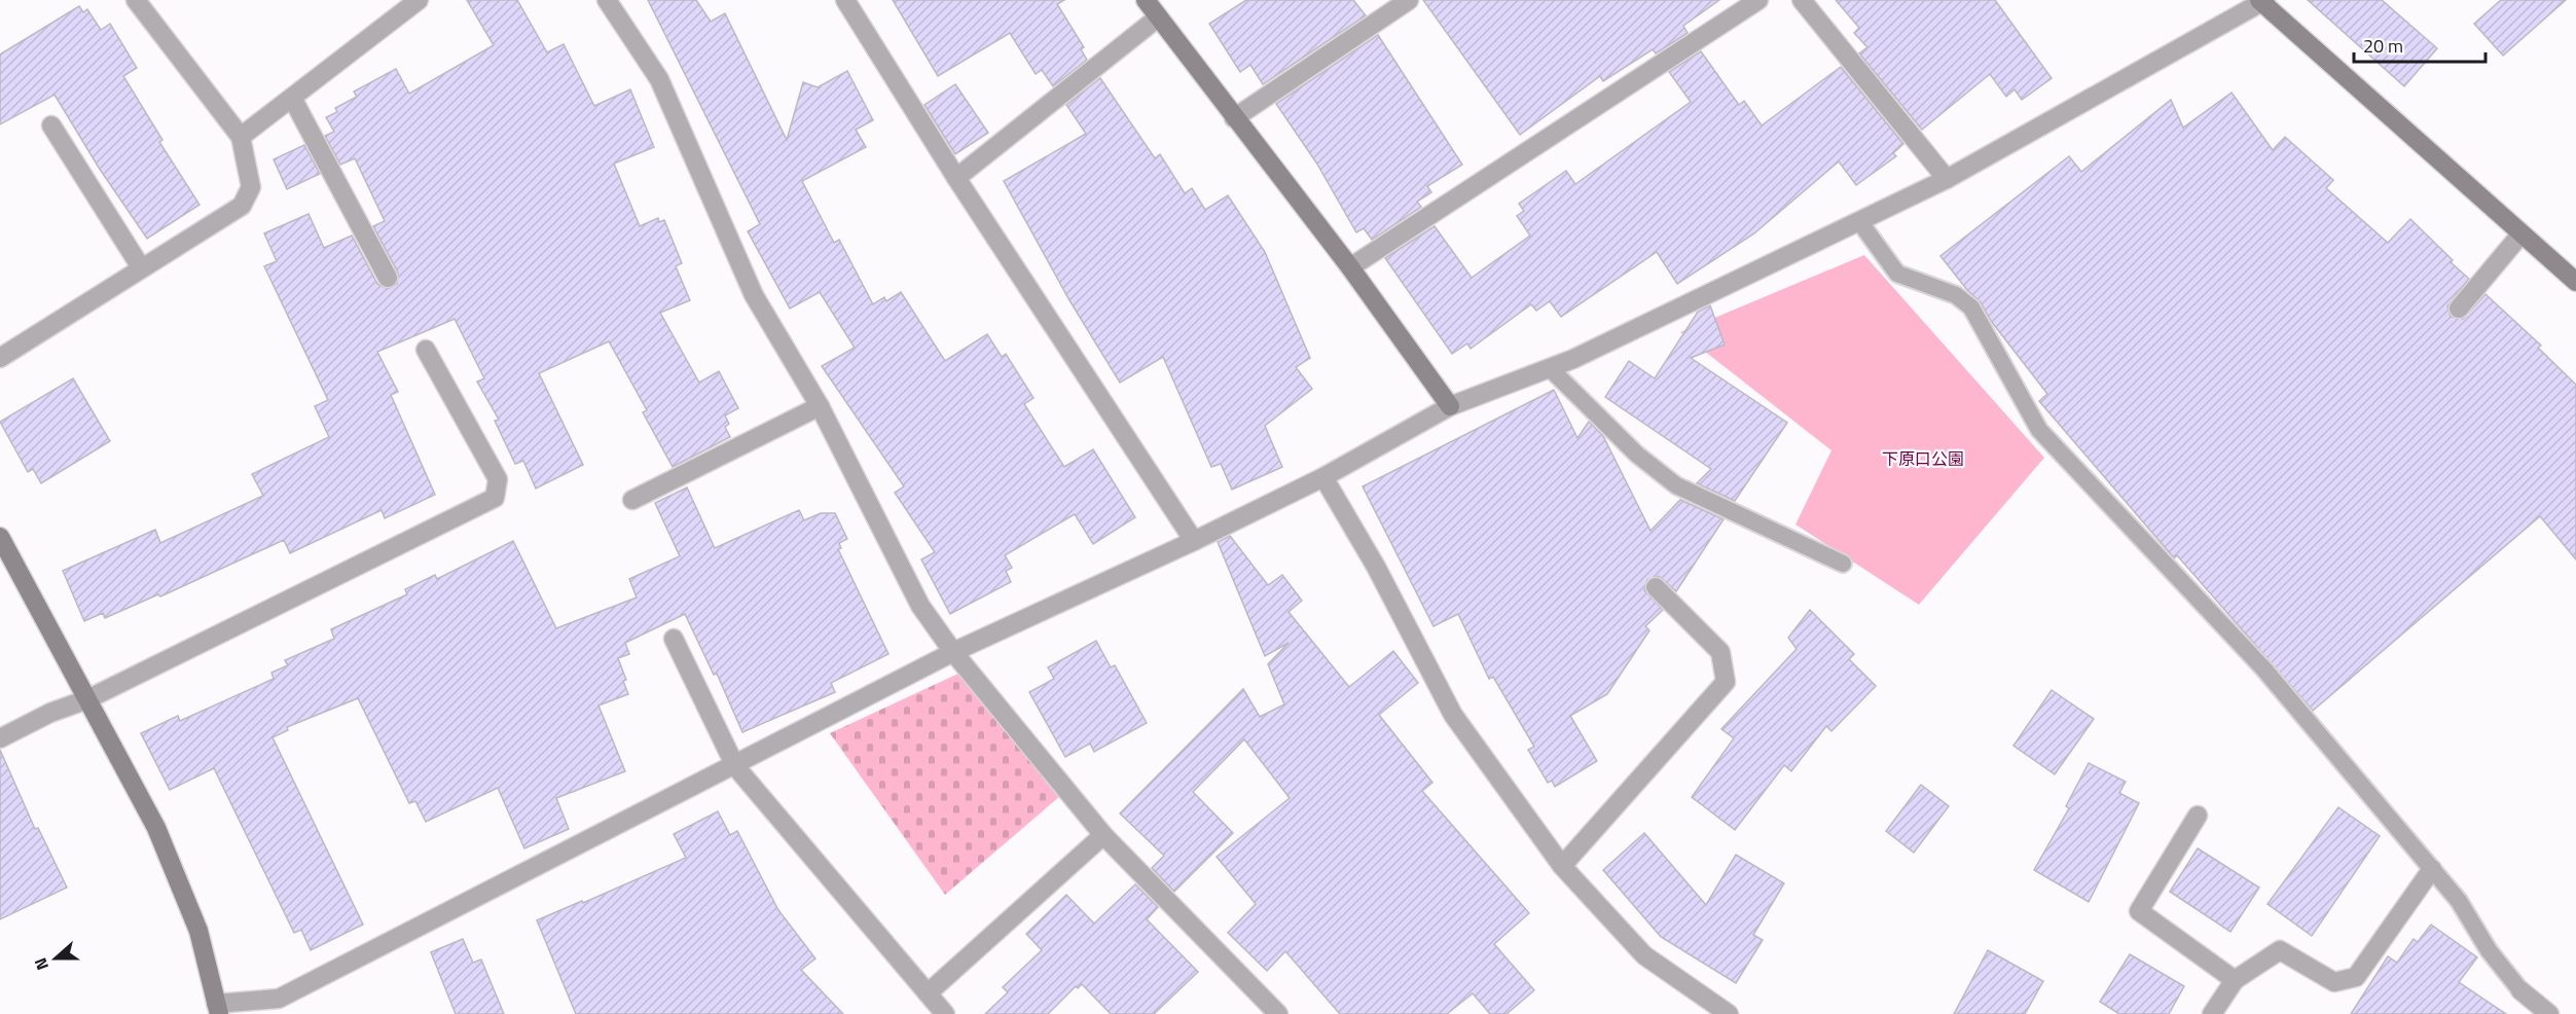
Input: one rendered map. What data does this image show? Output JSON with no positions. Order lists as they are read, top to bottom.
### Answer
{
  "parks": ["下原口公園"],
  "scale_bar": "20 m",
  "north": "left"
}
